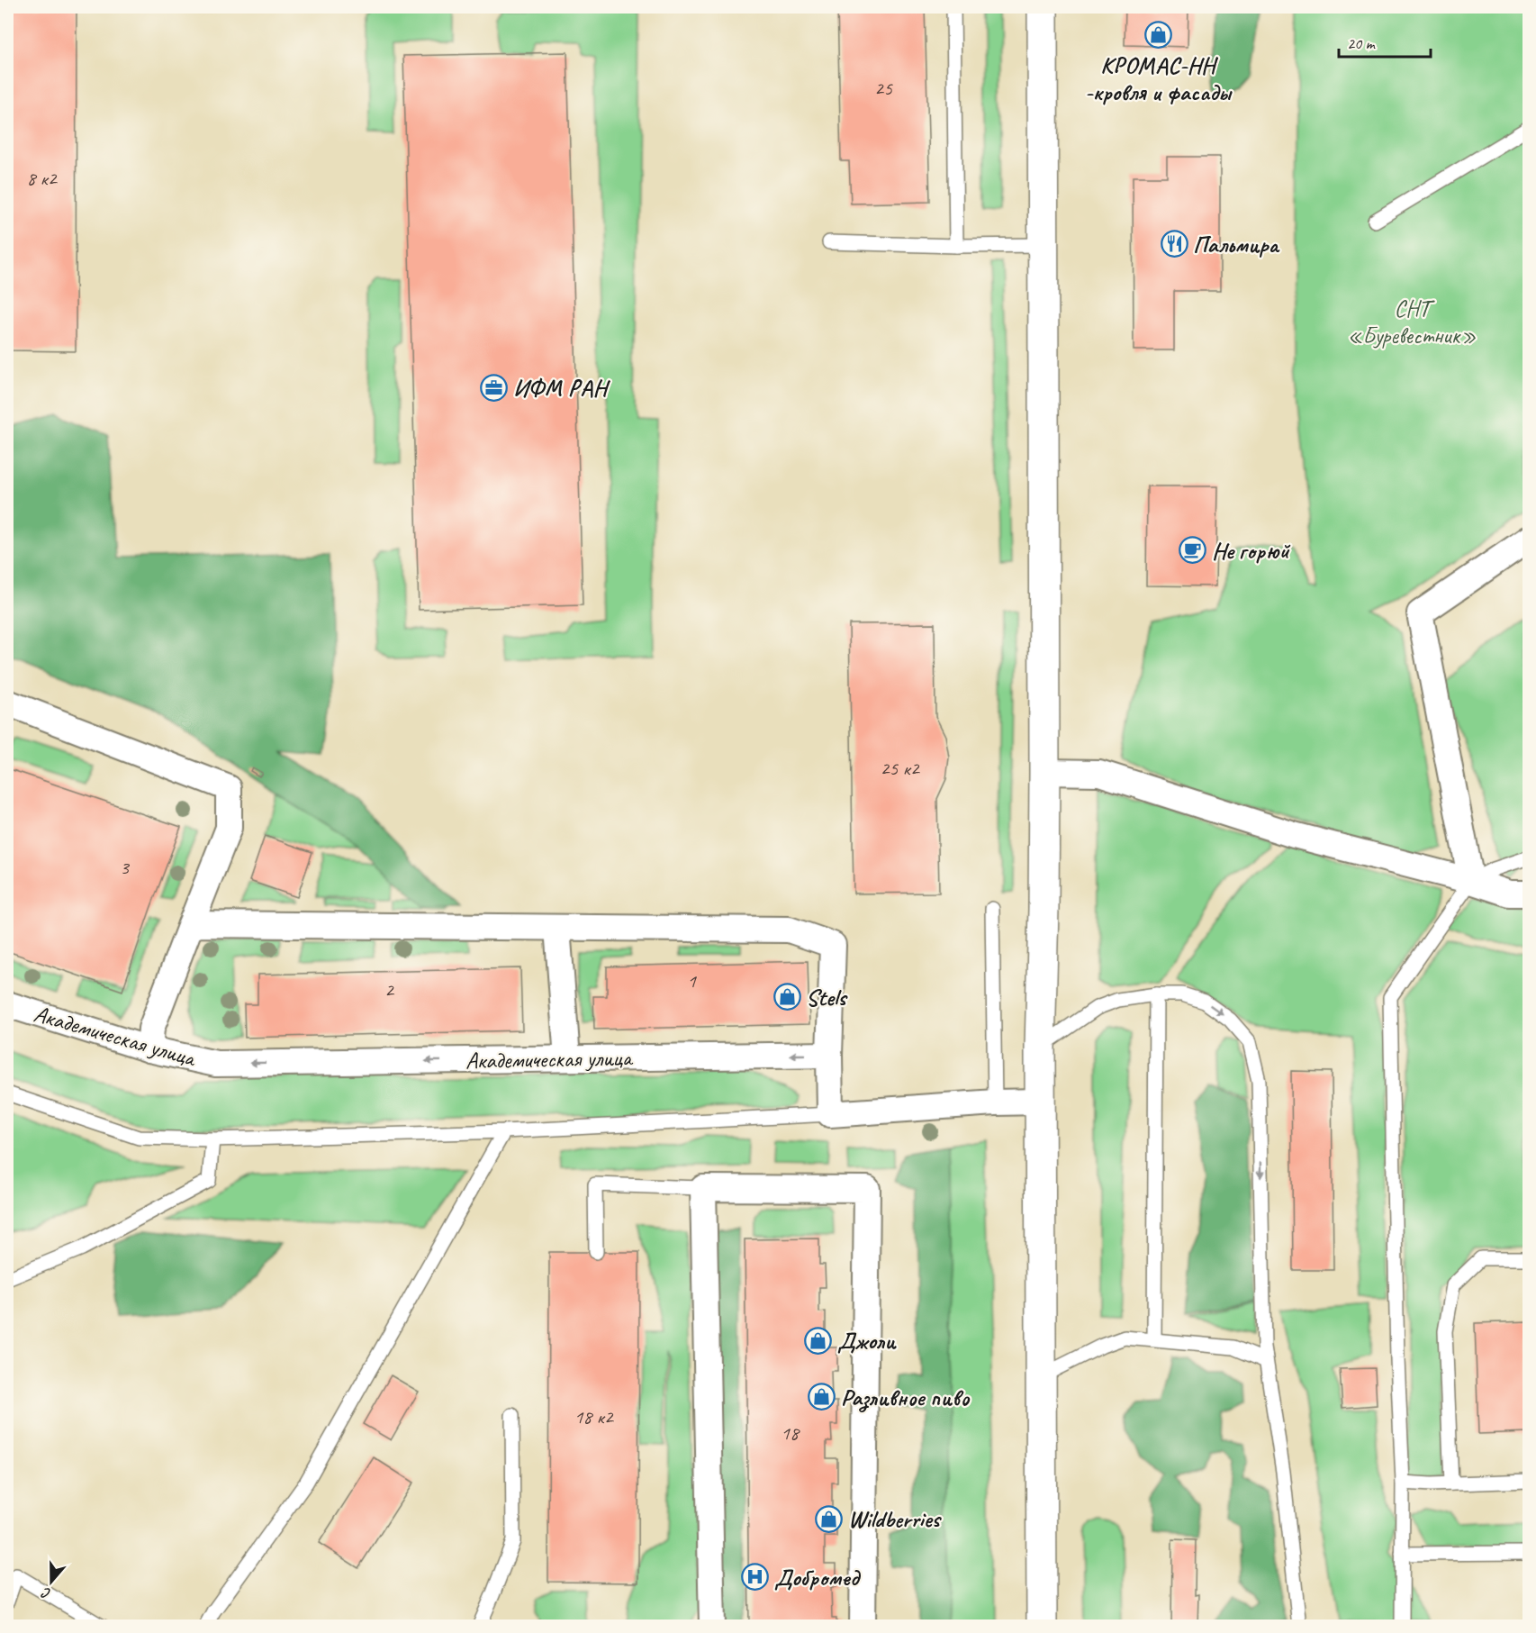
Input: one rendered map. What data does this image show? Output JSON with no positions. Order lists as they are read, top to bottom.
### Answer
{
  "streets": {
    "street": ["Академическая улица"]
  },
  "parks": ["СНТ «Буревестник»"],
  "places": {
    "shop": [
      "КРОМАС-НН -кровля и фасады",
      "Stels",
      "Джоли",
      "Разливное пиво",
      "Wildberries"
    ],
    "restaurant": ["Пальмира"],
    "office": ["ИФМ РАН"],
    "cafe": ["Не горюй"],
    "hospital": ["Добромед"]
  },
  "house_numbers": [
    "25",
    "8 к2",
    "25 к2",
    "3",
    "1",
    "2",
    "18 к2",
    "18"
  ],
  "scale_bar": "20 m",
  "north": "bottom"
}
